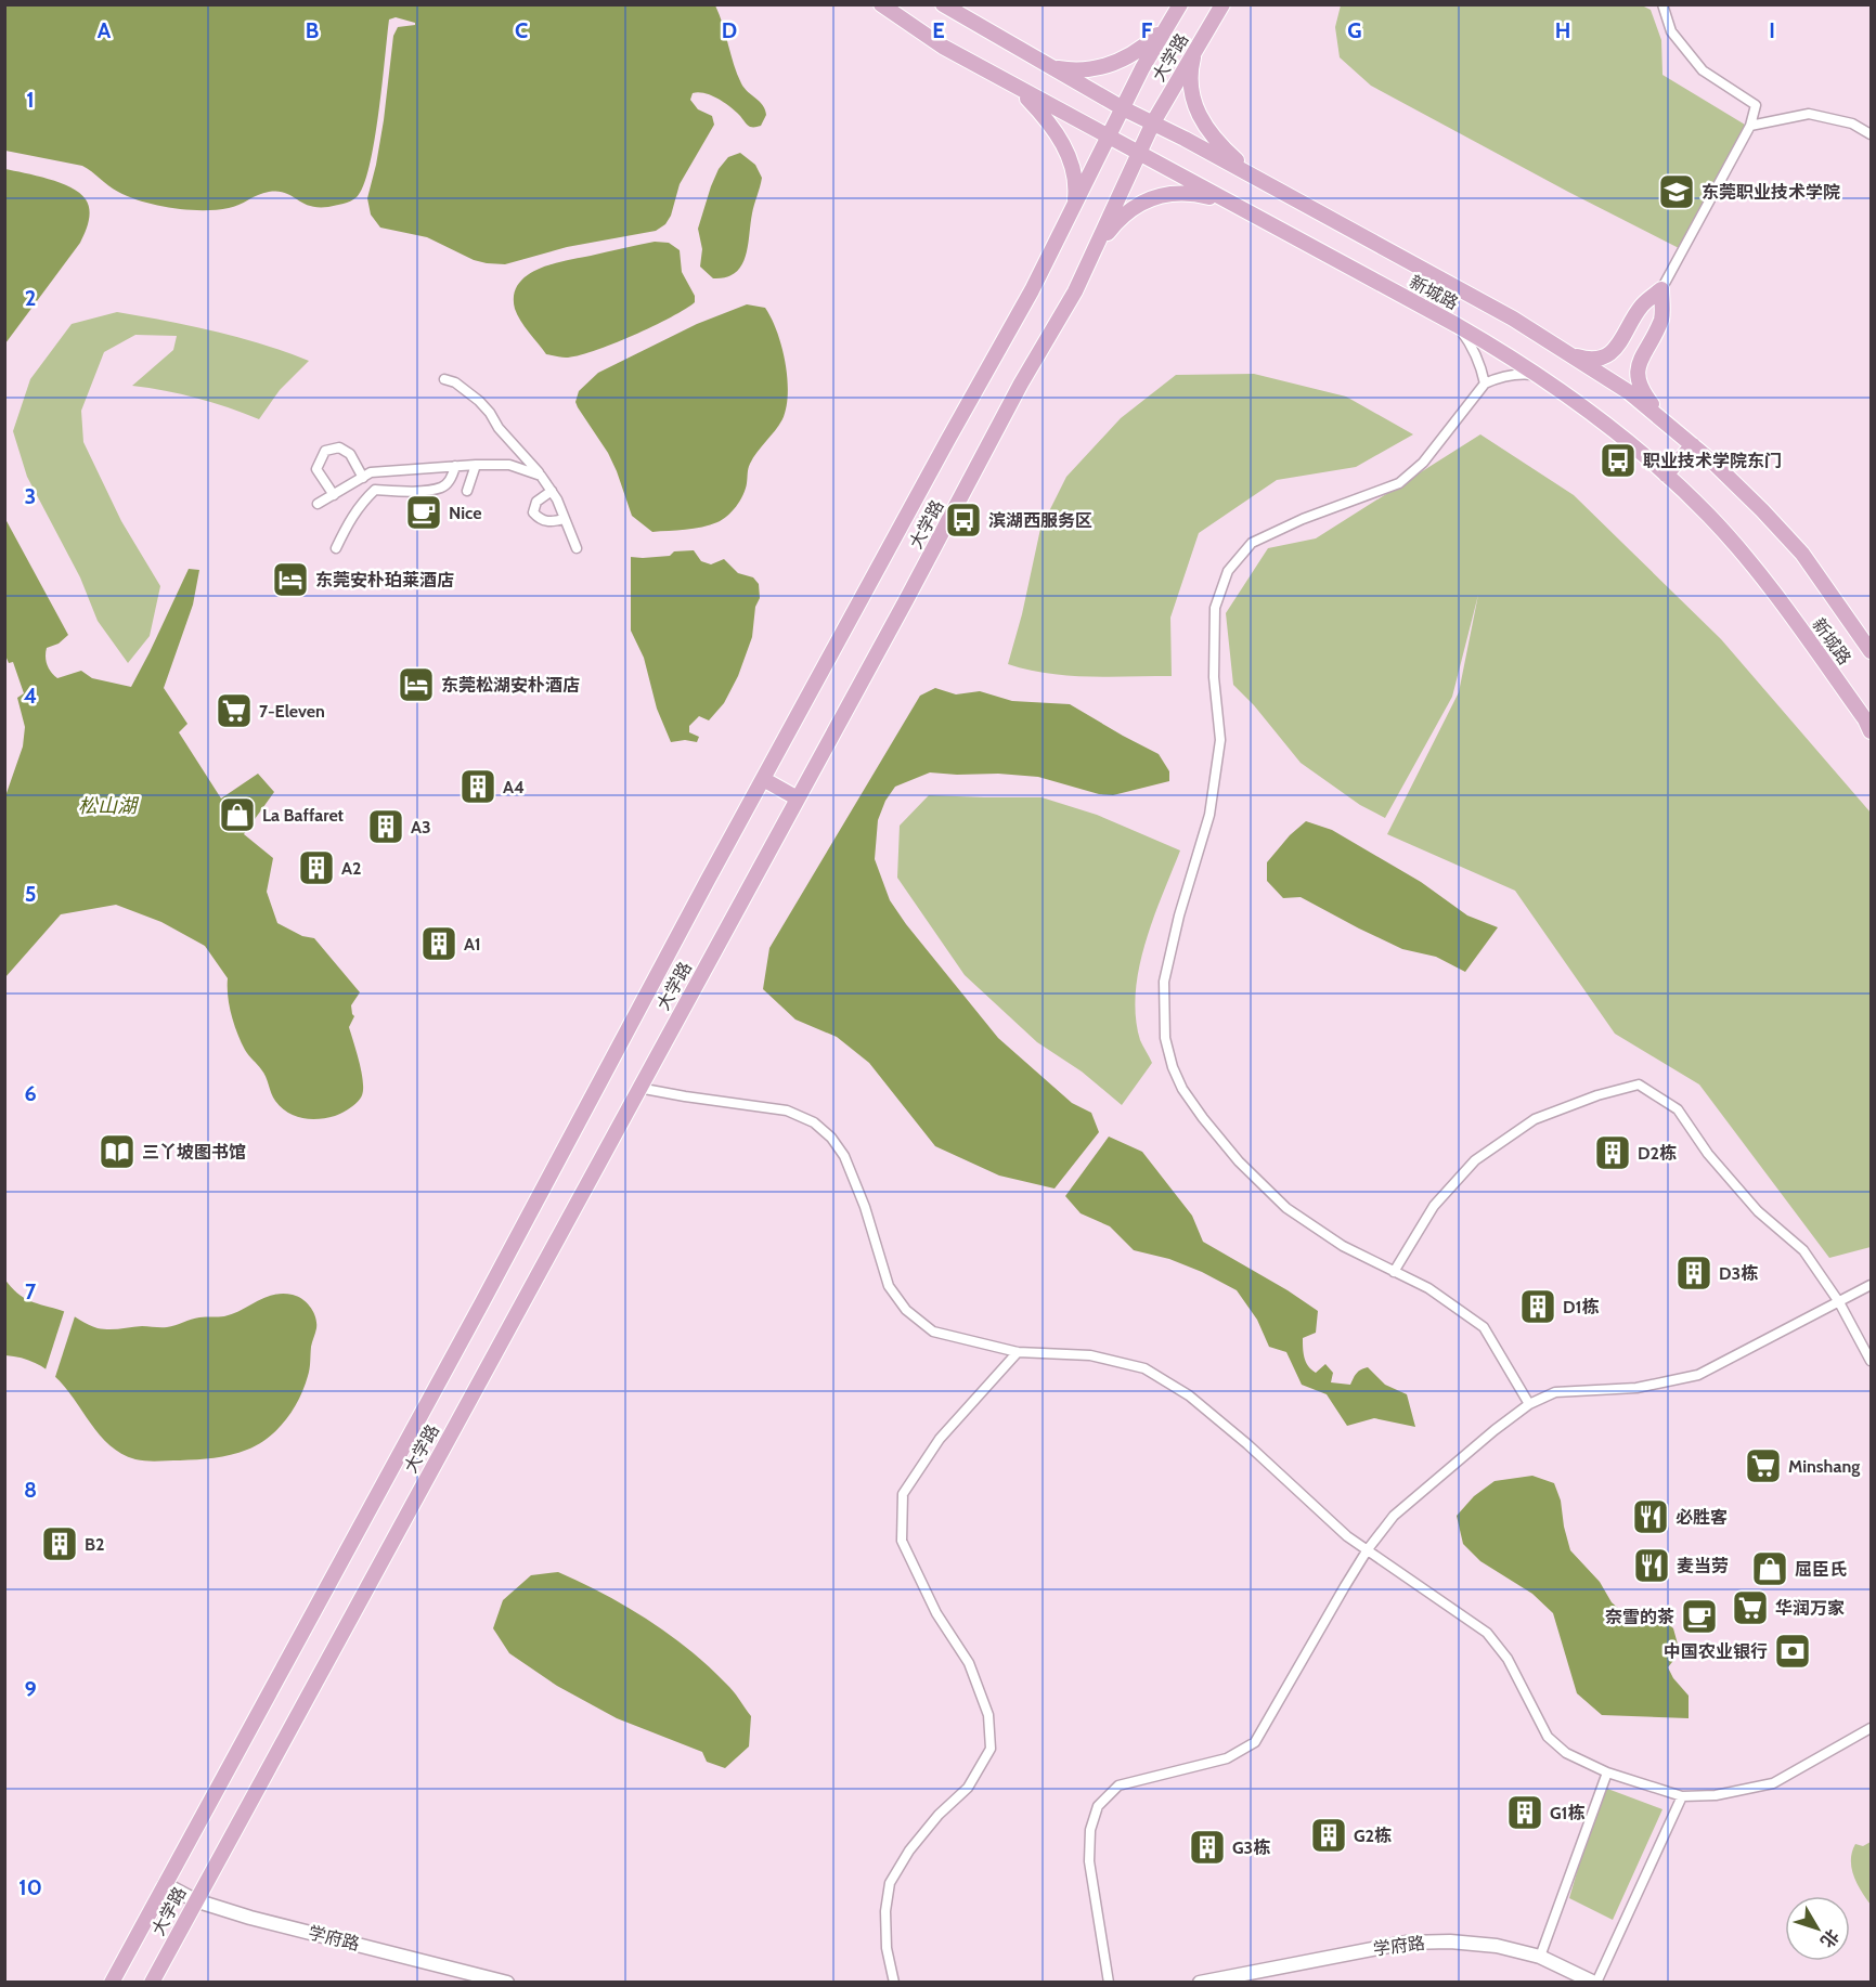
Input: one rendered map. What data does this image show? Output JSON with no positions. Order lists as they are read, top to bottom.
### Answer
{
  "streets": {
    "main road": ["大学路", "新城路"],
    "street": ["学府路"]
  },
  "crossings": [
    ["大学路", "新城路"],
    ["大学路", "学府路"]
  ],
  "water": ["松山湖"],
  "places": {
    "school or university": ["东莞职业技术学院"],
    "bus stop": ["职业技术学院东门", "滨湖西服务区"],
    "cafe": ["Nice", "奈雪的茶"],
    "hotel": ["东莞安朴珀莱酒店", "东莞松湖安朴酒店"],
    "supermarket": ["7-Eleven", "Minshang", "华润万家"],
    "building": [
      "A4",
      "A3",
      "A2",
      "A1",
      "D2栋",
      "D3栋",
      "D1栋",
      "B2",
      "G1栋",
      "G2栋",
      "G3栋"
    ],
    "shop": ["La Baffaret", "屈臣氏"],
    "library": ["三丫坡图书馆"],
    "restaurant": ["必胜客", "麦当劳"],
    "bank": ["中国农业银行"]
  },
  "north": "bottom right",
  "grid": {
    "columns": [
      "A",
      "B",
      "C",
      "D",
      "E",
      "F",
      "G",
      "H",
      "I"
    ],
    "rows": [
      "1",
      "2",
      "3",
      "4",
      "5",
      "6",
      "7",
      "8",
      "9",
      "10"
    ]
  }
}
